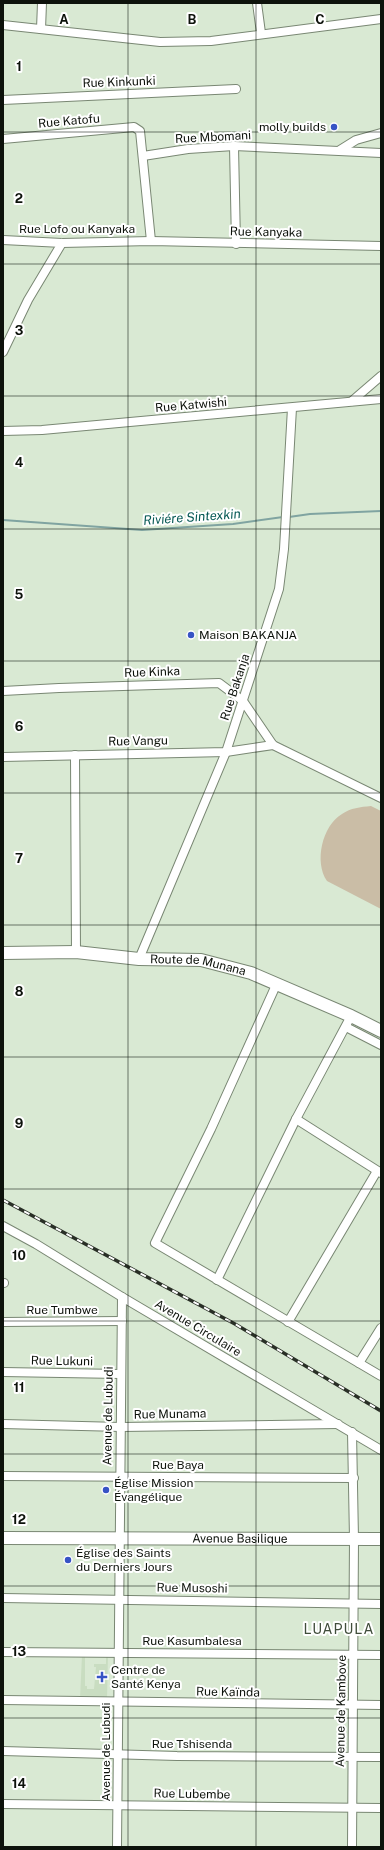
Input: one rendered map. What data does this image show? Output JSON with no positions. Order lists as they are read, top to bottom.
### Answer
{
  "streets": {
    "main road": ["Route de Munana", "Avenue Basilique"],
    "street": [
      "Rue Kinkunki",
      "Rue Katofu",
      "Rue Mbomani",
      "Rue Lofo ou Kanyaka",
      "Rue Kanyaka",
      "Rue Katwishi",
      "Rue Kinka",
      "Rue Bakanja",
      "Rue Vangu",
      "Rue Tumbwe",
      "Avenue Circulaire",
      "Rue Lukuni",
      "Rue Munama",
      "Avenue de Lubudi",
      "Rue Baya",
      "Rue Musoshi",
      "Rue Kasumbalesa",
      "Rue Kaïnda",
      "Avenue de Kambove",
      "Rue Tshisenda",
      "Rue Lubembe"
    ]
  },
  "crossings": [
    ["Rue Katofu", "Rue Mbomani"],
    ["Rue Lofo ou Kanyaka", "Rue Kanyaka"],
    ["Rue Katwishi", "Rue Bakanja"],
    ["Rue Kinka", "Rue Bakanja"],
    ["Rue Kinka", "Rue Vangu"],
    ["Rue Bakanja", "Rue Vangu"],
    ["Rue Bakanja", "Route de Munana"],
    ["Rue Tumbwe", "Avenue de Lubudi"],
    ["Avenue Circulaire", "Rue Munama"],
    ["Avenue Circulaire", "Avenue de Lubudi"],
    ["Avenue Circulaire", "Avenue de Kambove"],
    ["Rue Lukuni", "Avenue de Lubudi"],
    ["Rue Munama", "Avenue de Lubudi"],
    ["Avenue de Lubudi", "Rue Baya"],
    ["Avenue de Lubudi", "Avenue Basilique"],
    ["Avenue de Lubudi", "Rue Musoshi"],
    ["Avenue de Lubudi", "Rue Kasumbalesa"],
    ["Avenue de Lubudi", "Rue Kaïnda"],
    ["Avenue de Lubudi", "Rue Tshisenda"],
    ["Avenue de Lubudi", "Rue Lubembe"],
    ["Rue Baya", "Avenue de Kambove"],
    ["Avenue Basilique", "Avenue de Kambove"],
    ["Rue Musoshi", "Avenue de Kambove"],
    ["Rue Kasumbalesa", "Avenue de Kambove"],
    ["Rue Kaïnda", "Avenue de Kambove"],
    ["Avenue de Kambove", "Rue Tshisenda"],
    ["Avenue de Kambove", "Rue Lubembe"]
  ],
  "districts": ["LUAPULA"],
  "water": ["Riviére Sintexkin"],
  "places": {
    "other": [
      "molly builds",
      "Maison BAKANJA",
      "Église Mission Évangélique",
      "Église des Saints du Derniers Jours"
    ],
    "health": ["Centre de Santé Kenya"]
  },
  "grid": {
    "columns": ["A", "B", "C"],
    "rows": [
      "1",
      "2",
      "3",
      "4",
      "5",
      "6",
      "7",
      "8",
      "9",
      "10",
      "11",
      "12",
      "13",
      "14"
    ]
  }
}
